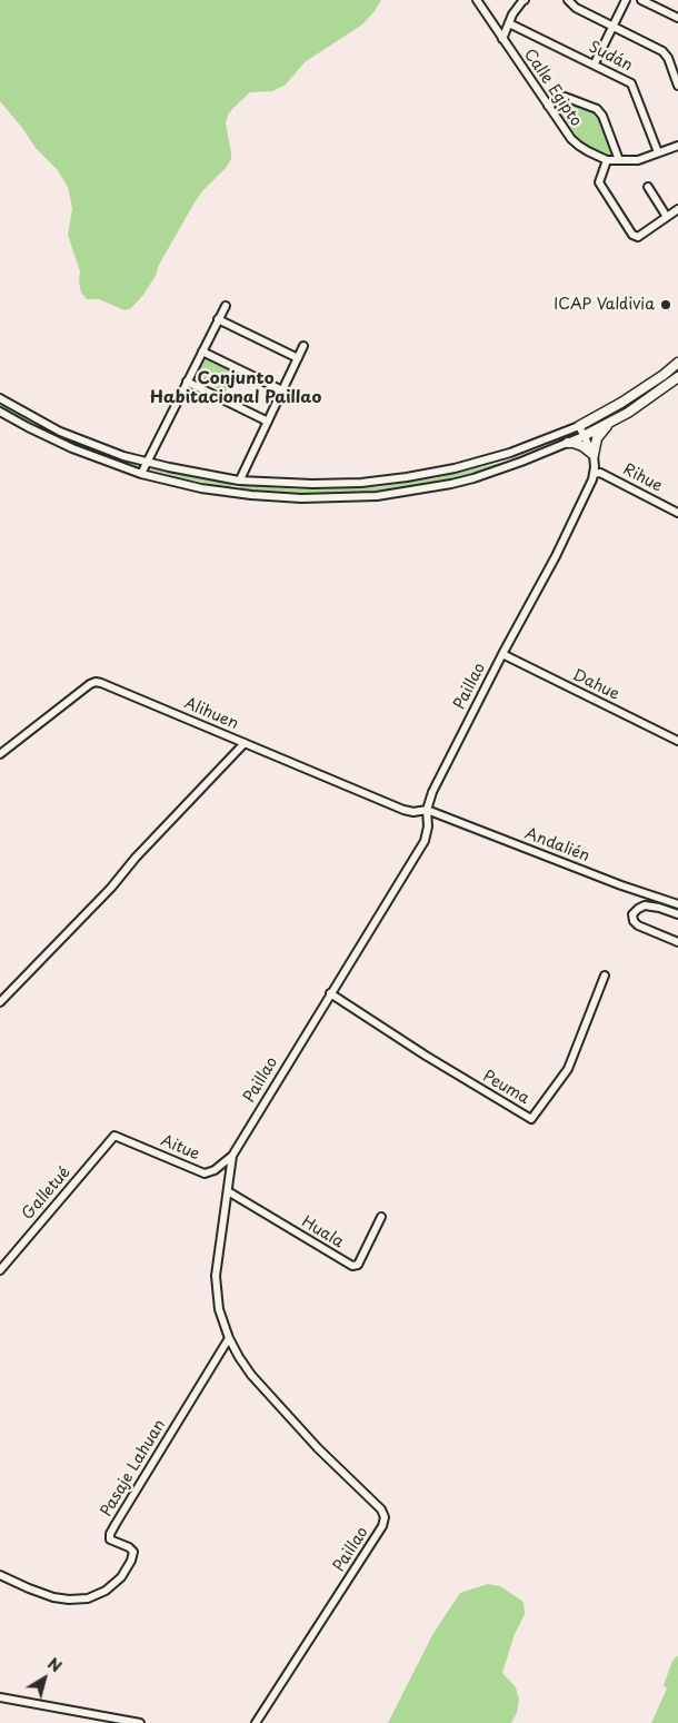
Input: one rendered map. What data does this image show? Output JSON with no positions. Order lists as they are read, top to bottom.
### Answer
{
  "streets": {
    "street": [
      "Sudán",
      "Calle Egipto",
      "Rihue",
      "Dahue",
      "Paillao",
      "Alihuen",
      "Andalién",
      "Peuma",
      "Aitue",
      "Galletué",
      "Huala",
      "Pasaje Lahuan"
    ]
  },
  "crossings": [
    ["Sudán", "Calle Egipto"],
    ["Rihue", "Paillao"],
    ["Dahue", "Paillao"],
    ["Paillao", "Alihuen"],
    ["Paillao", "Andalién"],
    ["Paillao", "Peuma"],
    ["Paillao", "Aitue"],
    ["Paillao", "Huala"],
    ["Paillao", "Pasaje Lahuan"],
    ["Alihuen", "Andalién"],
    ["Aitue", "Galletué"]
  ],
  "districts": ["Conjunto Habitacional Paillao"],
  "places": ["ICAP Valdivia"],
  "north": "top right"
}
